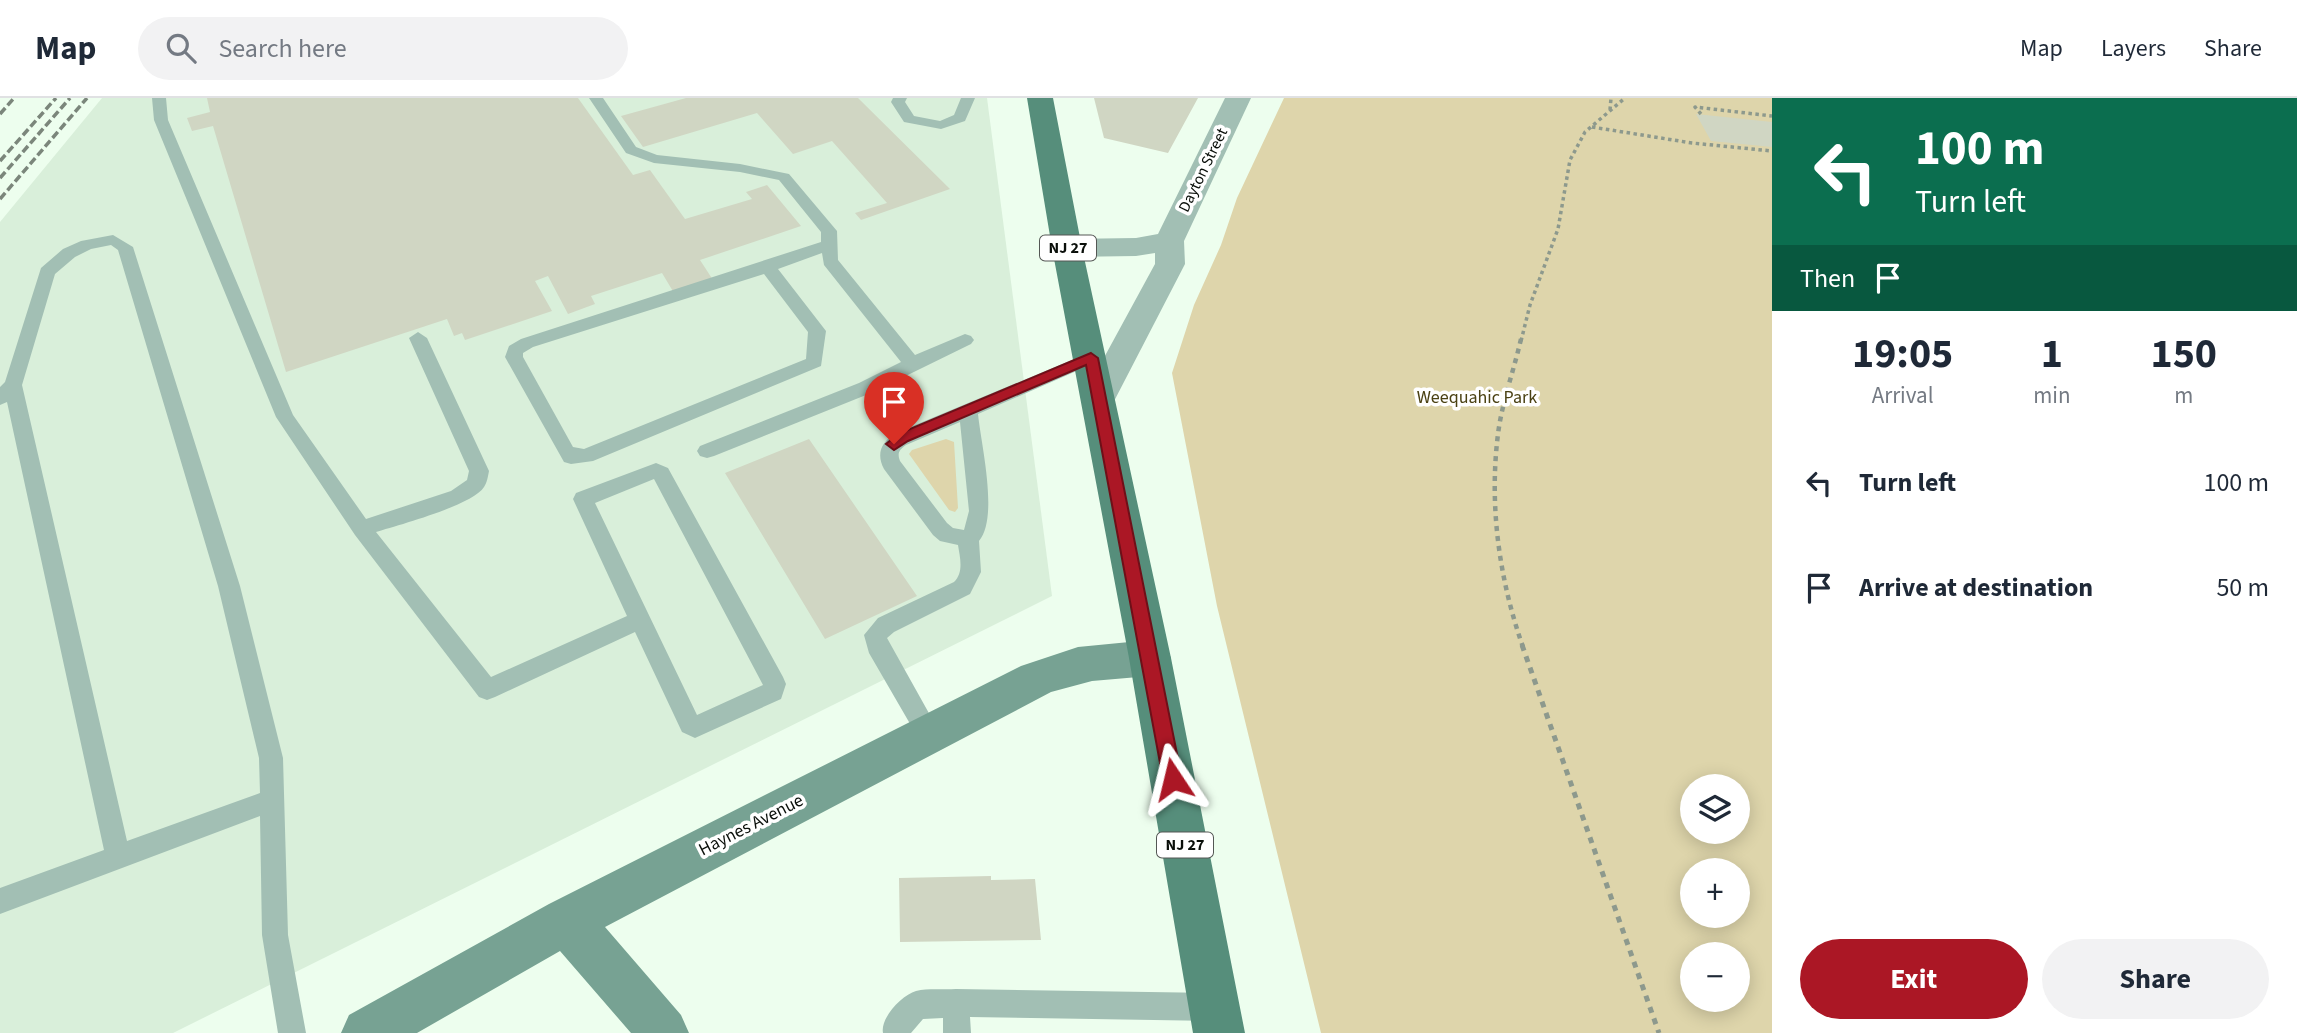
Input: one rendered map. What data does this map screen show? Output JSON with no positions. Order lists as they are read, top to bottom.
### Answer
{
  "streets": {
    "main road": ["NJ 27", "Haynes Avenue"],
    "street": ["Dayton Street"]
  },
  "crossings": [
    ["Dayton Street", "NJ 27"],
    ["NJ 27", "Haynes Avenue"]
  ],
  "parks": ["Weequahic Park"],
  "page": {
    "header": "Map",
    "search": "Search here",
    "nav": ["Map", "Layers", "Share"],
    "turn": ["100 m", "Turn left"],
    "then": "Then",
    "eta": [
      "19:05",
      "Arrival",
      "1",
      "min",
      "150",
      "m"
    ],
    "list": [
      {
        "name": "Turn left",
        "value": "100 m"
      },
      {
        "name": "Arrive at destination",
        "value": "50 m"
      }
    ],
    "map_buttons": ["+", "−"],
    "buttons": ["Exit", "Share"]
  }
}
